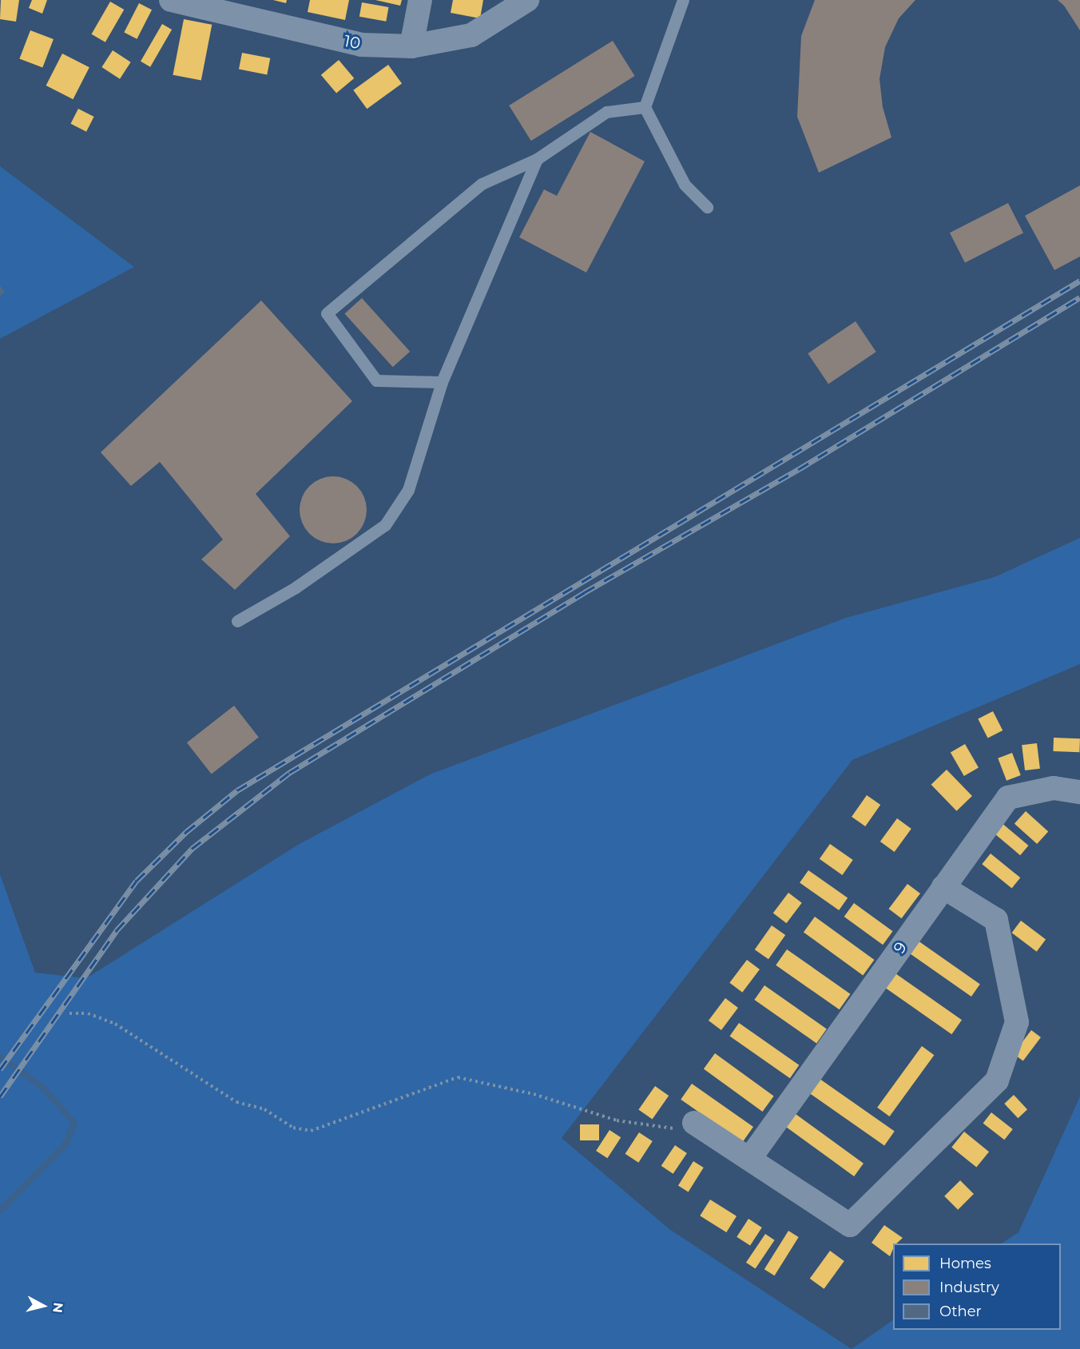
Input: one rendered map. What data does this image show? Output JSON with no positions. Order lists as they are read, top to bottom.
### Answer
{
  "streets": {
    "street": ["10", "9"]
  },
  "legend": ["Homes", "Industry", "Other"],
  "north": "right"
}
